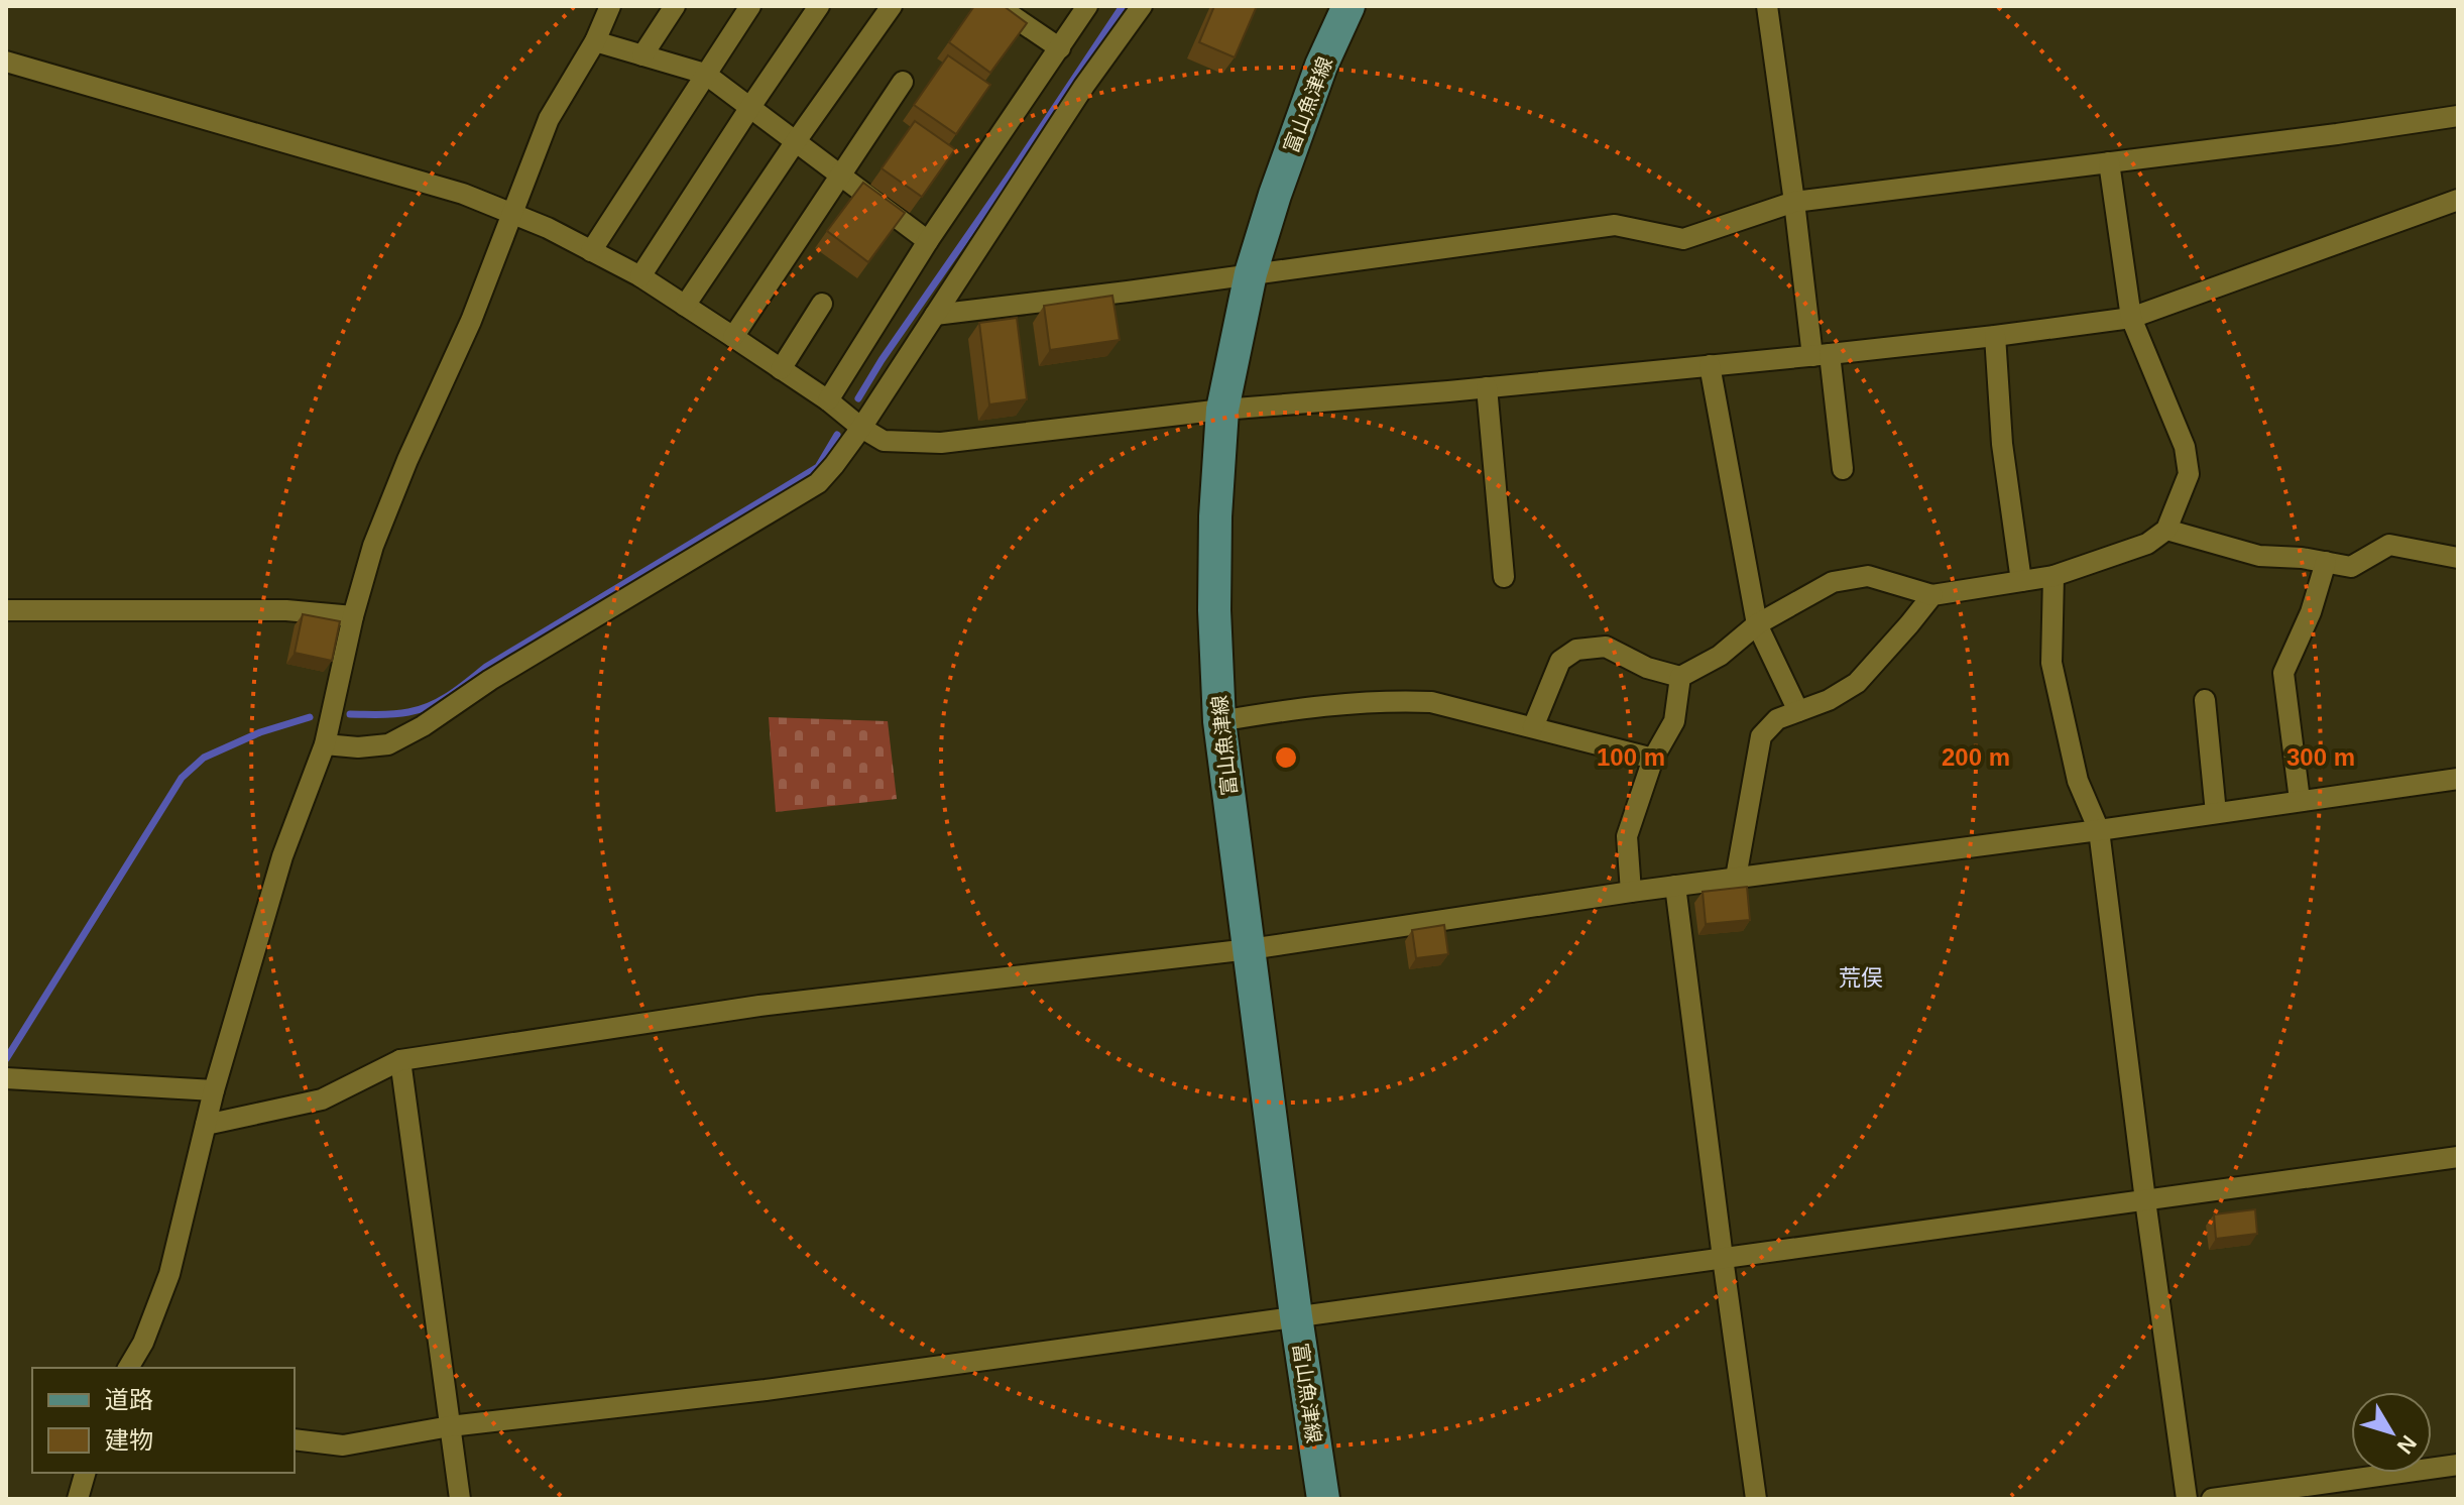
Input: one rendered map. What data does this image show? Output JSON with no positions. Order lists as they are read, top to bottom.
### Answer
{
  "streets": {
    "main road": ["富山魚津線"]
  },
  "districts": ["荒俣"],
  "legend": ["道路", "建物"],
  "north": "bottom right",
  "rings": ["100 m", "200 m", "300 m"]
}
